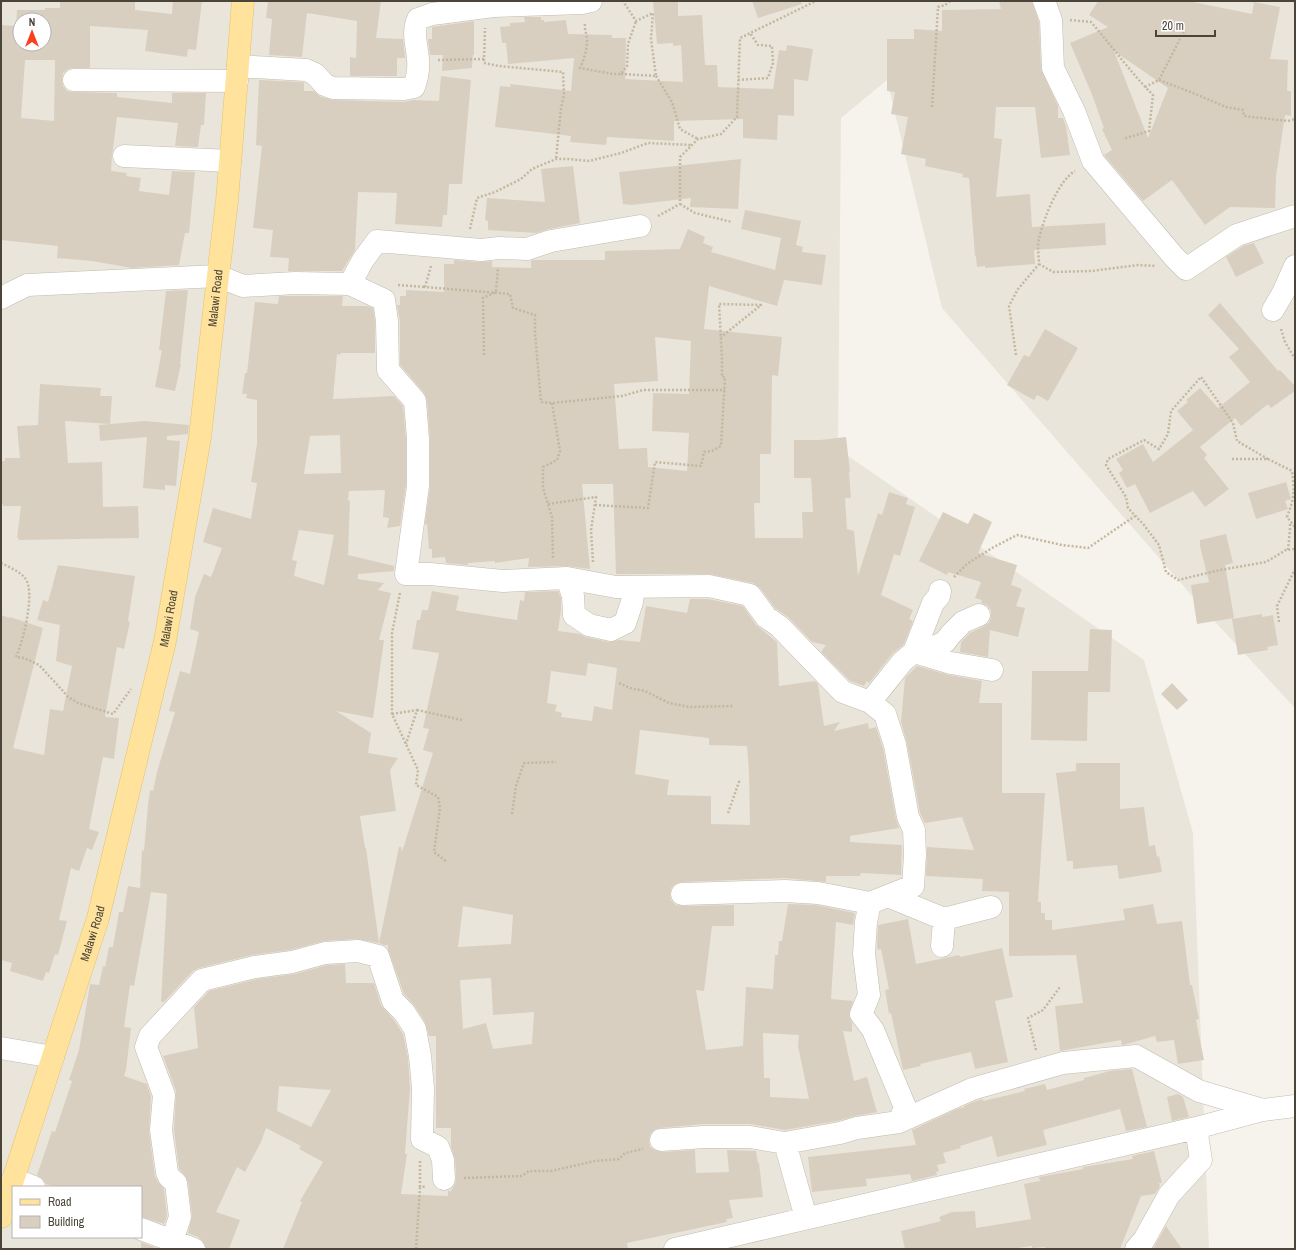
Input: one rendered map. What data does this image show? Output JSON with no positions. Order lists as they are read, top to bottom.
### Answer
{
  "streets": {
    "main road": ["Malawi Road"]
  },
  "legend": ["Road", "Building"],
  "scale_bar": "20 m",
  "north": "top"
}
